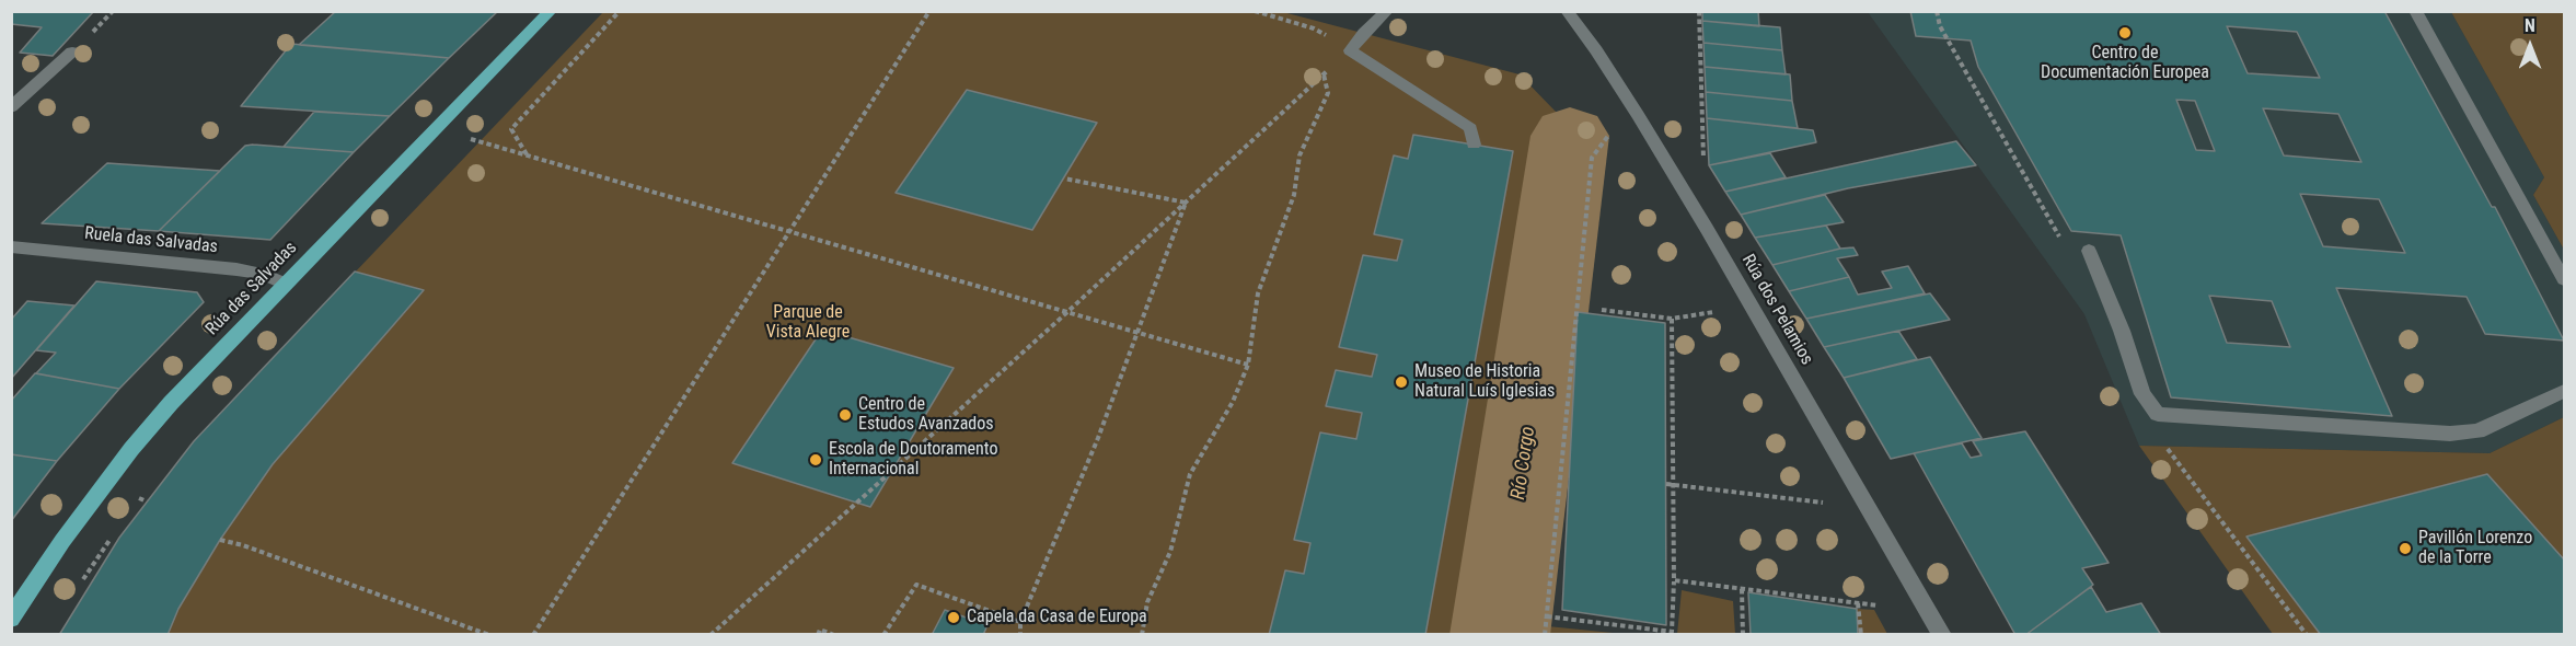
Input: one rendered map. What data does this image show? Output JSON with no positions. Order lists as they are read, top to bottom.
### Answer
{
  "streets": {
    "main road": ["Rúa das Salvadas"],
    "street": ["Ruela das Salvadas", "Rúa dos Pelamios"]
  },
  "crossings": [
    ["Ruela das Salvadas", "Rúa das Salvadas"]
  ],
  "water": ["Río Corgo"],
  "parks": ["Parque de Vista Alegre"],
  "places": [
    "Centro de Documentación Europea",
    "Museo de Historia Natural Luís Iglesias",
    "Centro de Estudos Avanzados",
    "Escola de Doutoramento Internacional",
    "Pavillón Lorenzo de la Torre",
    "Capela da Casa de Europa"
  ],
  "north": "top"
}
